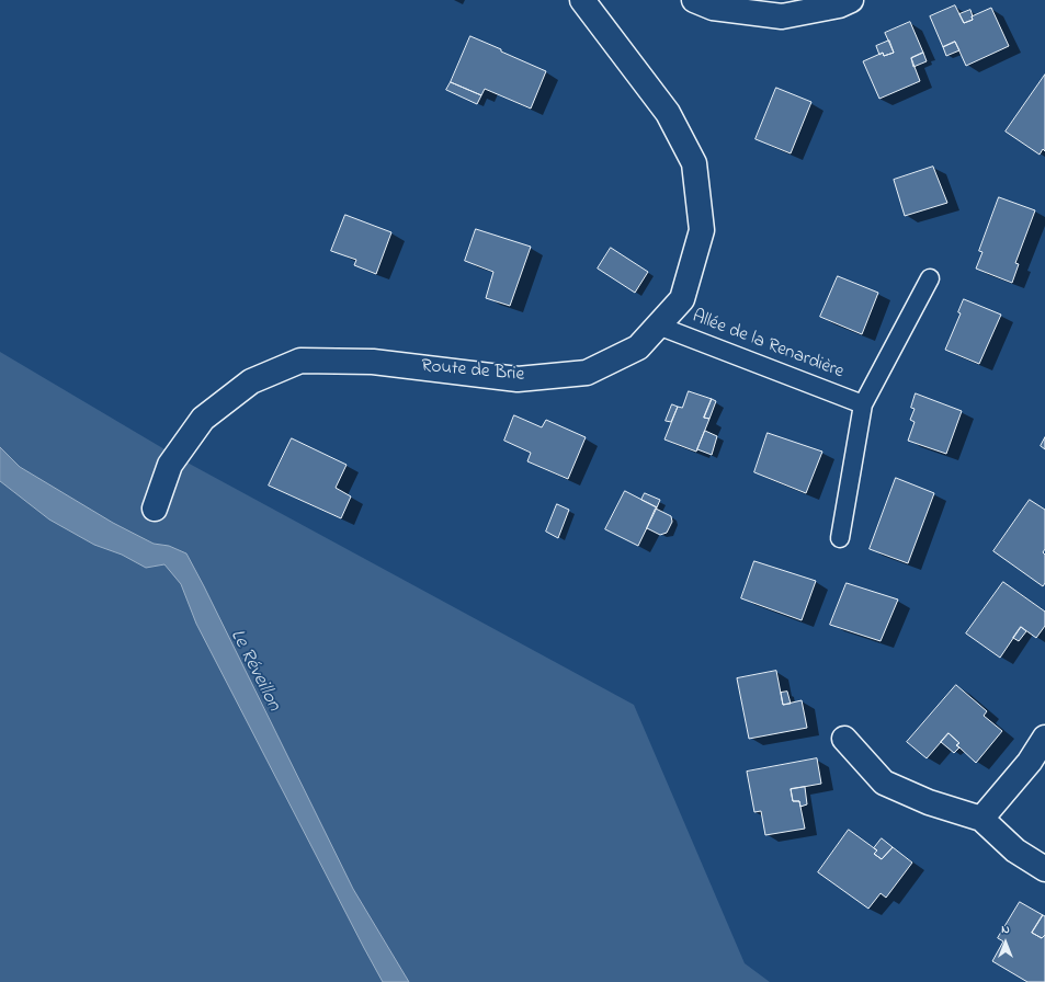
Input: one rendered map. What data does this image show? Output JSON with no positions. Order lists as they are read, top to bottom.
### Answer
{
  "streets": {
    "street": ["Route de Brie"],
    "lane": ["Allée de la Renardière"]
  },
  "crossings": [
    ["Allée de la Renardière", "Route de Brie"]
  ],
  "water": ["Le Réveillon"],
  "north": "top"
}
